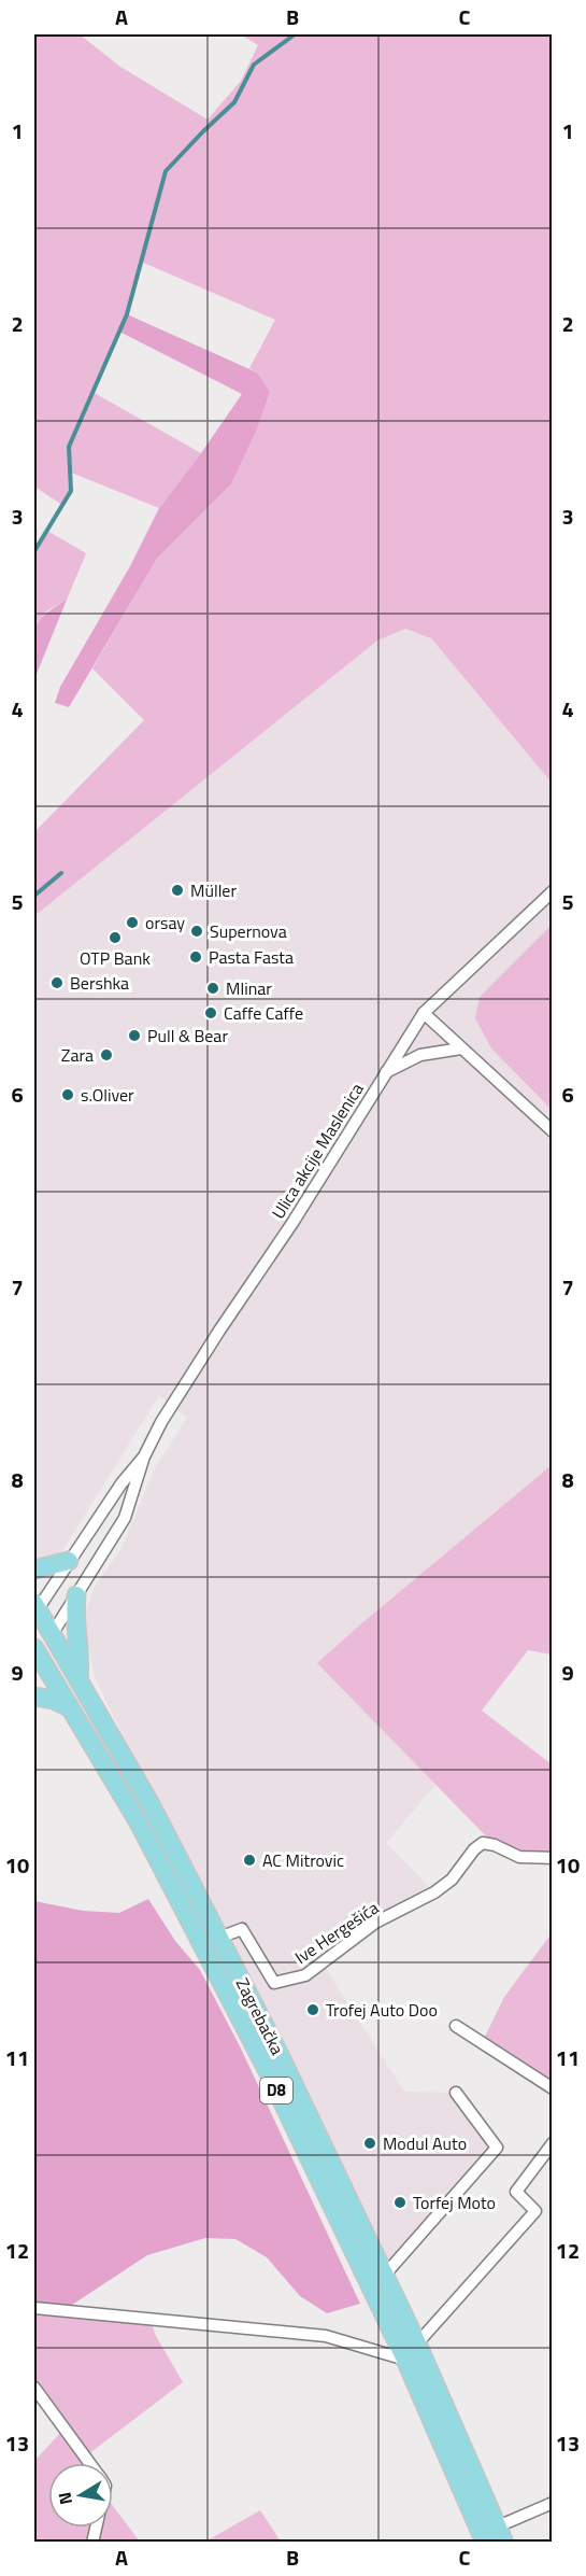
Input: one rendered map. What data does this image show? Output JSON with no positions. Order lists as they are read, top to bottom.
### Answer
{
  "streets": {
    "main road": ["Zagrebačka", "D8"],
    "street": ["Ulica akcije Maslenica", "Ive Hergešića"]
  },
  "crossings": [
    ["Ulica akcije Maslenica", "Zagrebačka"],
    ["Ive Hergešića", "Zagrebačka"]
  ],
  "places": [
    "Müller",
    "orsay",
    "Supernova",
    "OTP Bank",
    "Pasta Fasta",
    "Bershka",
    "Mlinar",
    "Caffe Caffe",
    "Pull & Bear",
    "Zara",
    "s.Oliver",
    "AC Mitrovic",
    "Trofej Auto Doo",
    "Modul Auto",
    "Torfej Moto"
  ],
  "north": "left",
  "grid": {
    "columns": ["A", "B", "C"],
    "rows": [
      "1",
      "2",
      "3",
      "4",
      "5",
      "6",
      "7",
      "8",
      "9",
      "10",
      "11",
      "12",
      "13"
    ]
  }
}
